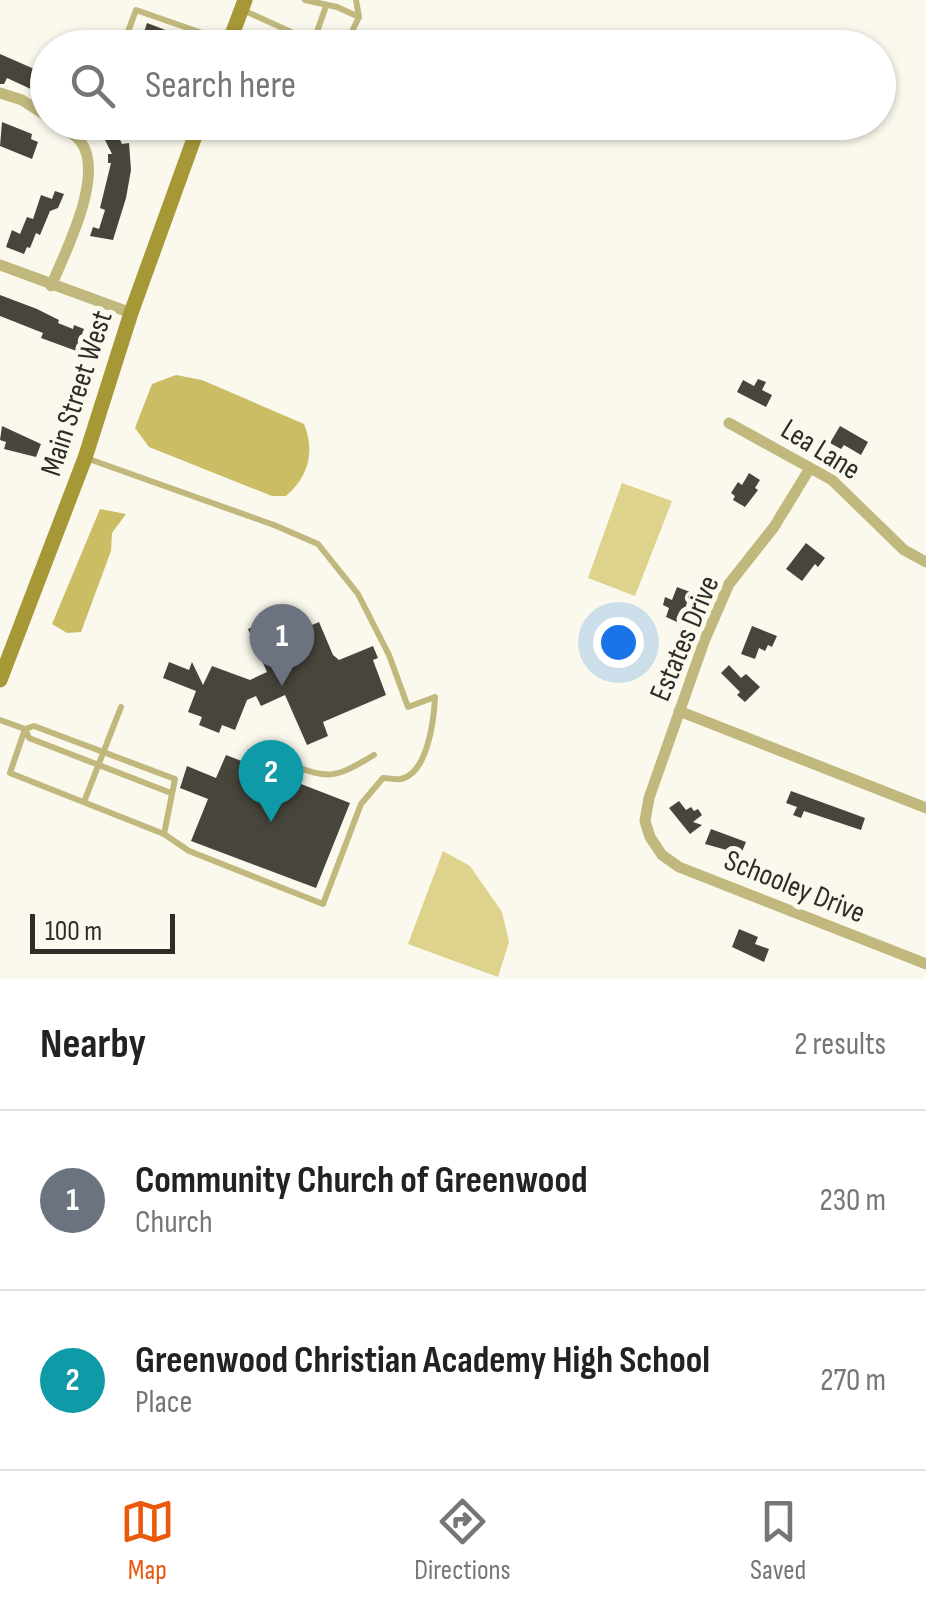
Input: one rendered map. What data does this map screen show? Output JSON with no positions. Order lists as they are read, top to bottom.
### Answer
{
  "streets": {
    "main road": ["Main Street West"],
    "street": ["Lea Lane", "Estates Drive", "Schooley Drive"]
  },
  "crossings": [
    ["Lea Lane", "Estates Drive"],
    ["Estates Drive", "Schooley Drive"]
  ],
  "scale_bar": "100 m",
  "page": {
    "search": "Search here",
    "pins": ["1", "2"],
    "scale": "100 m",
    "heading": ["Nearby", "2 results"],
    "list": [
      {
        "mark": "1",
        "name": "Community Church of Greenwood",
        "note": "Church",
        "value": "230 m"
      },
      {
        "mark": "2",
        "name": "Greenwood Christian Academy High School",
        "note": "Place",
        "value": "270 m"
      }
    ],
    "nav": ["Map", "Directions", "Saved"]
  }
}
